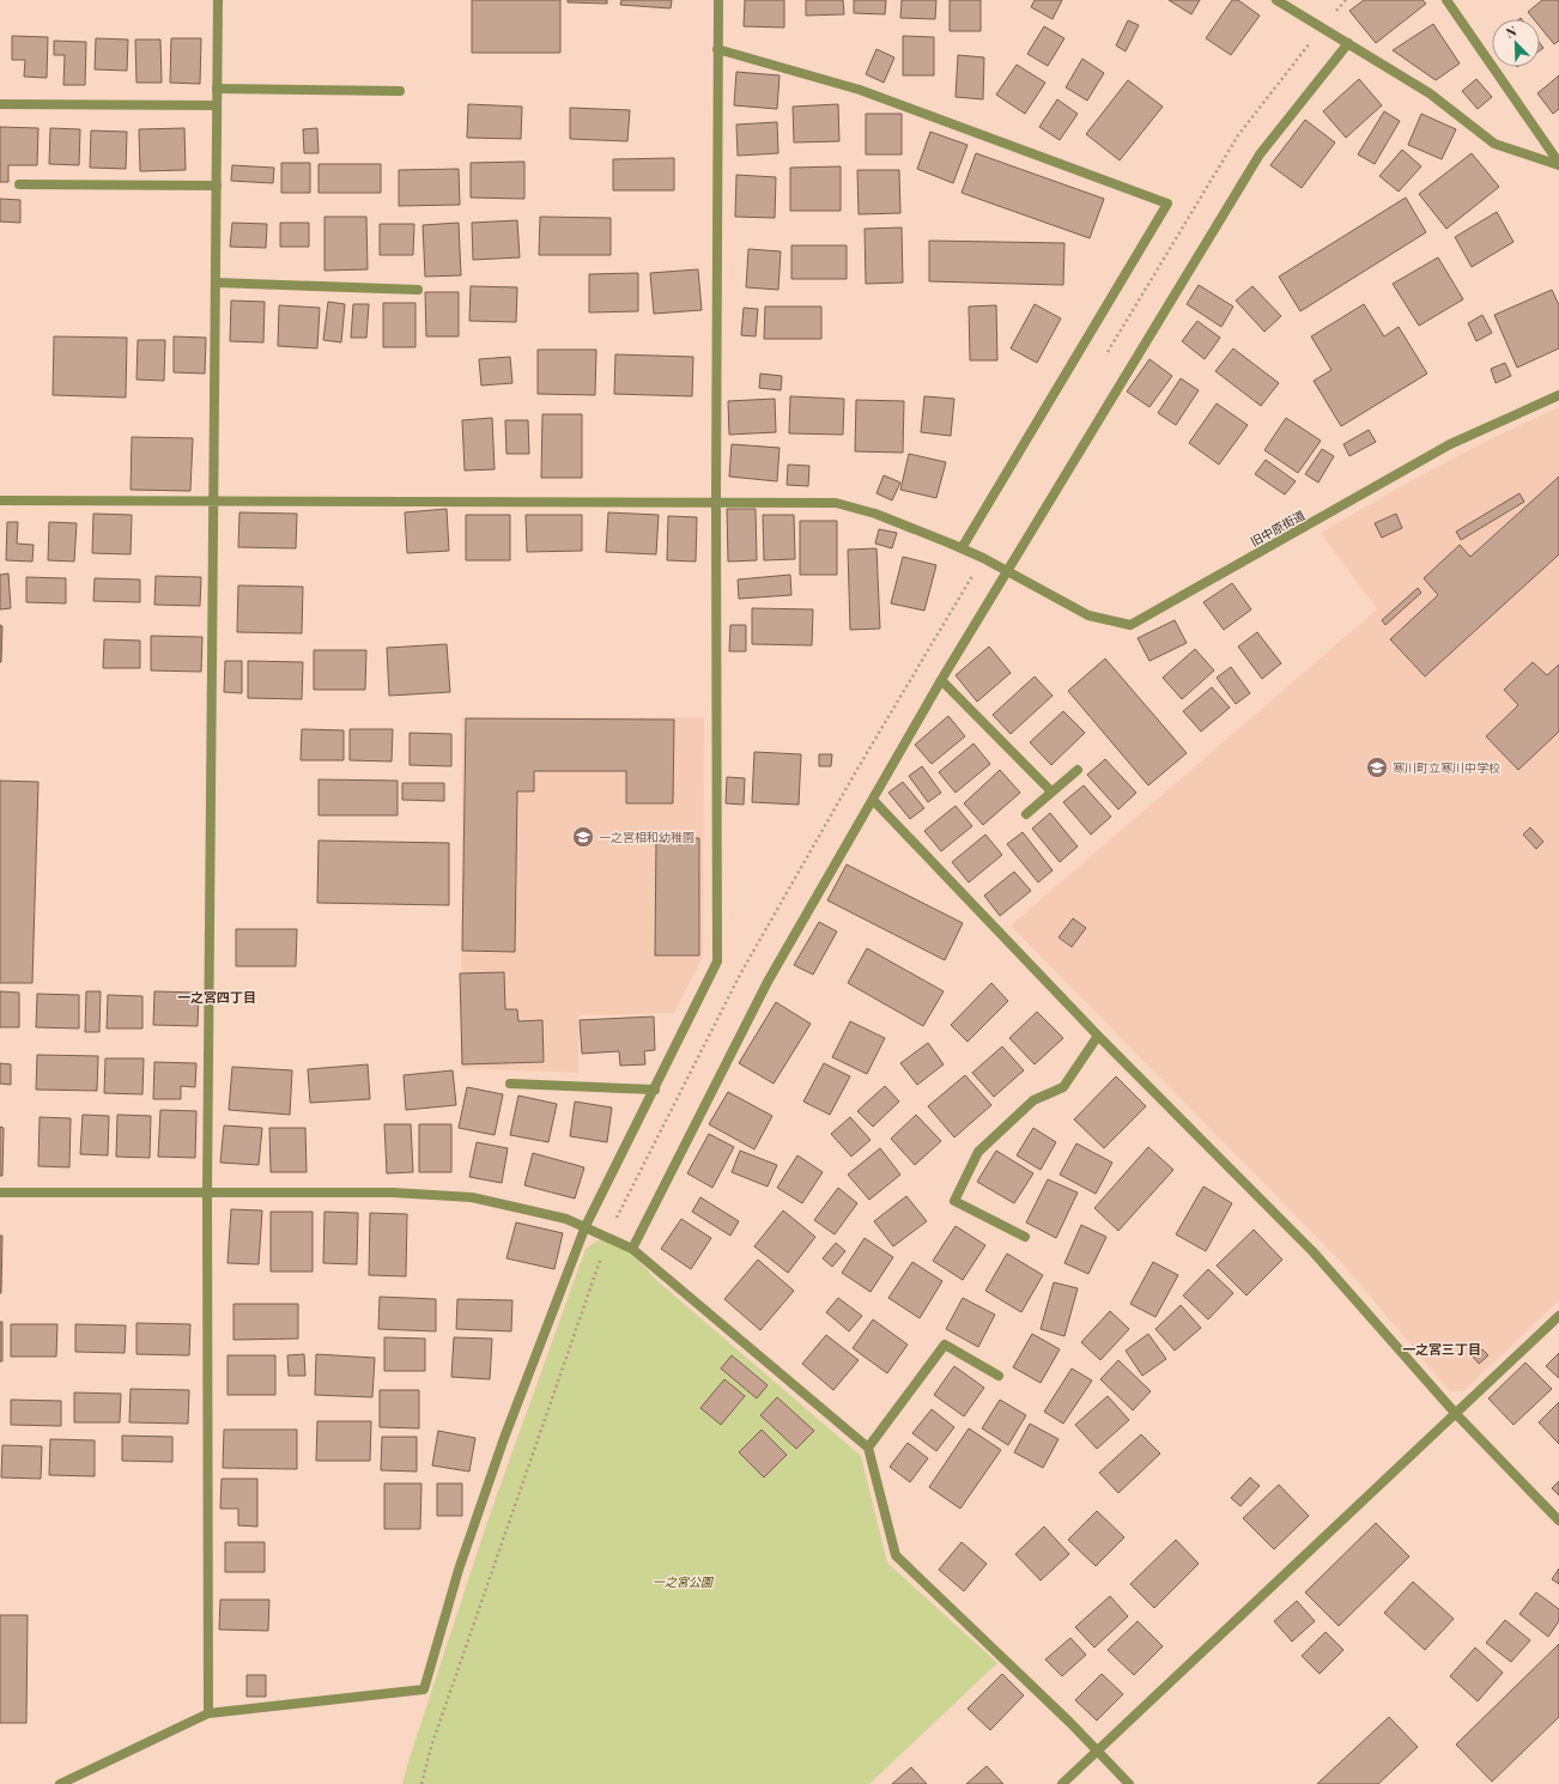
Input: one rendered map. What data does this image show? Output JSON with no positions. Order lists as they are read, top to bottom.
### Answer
{
  "streets": {
    "street": ["旧中原街道"]
  },
  "districts": ["一之宮四丁目", "一之宮三丁目"],
  "parks": ["一之宮公園"],
  "places": {
    "school or university": ["寒川町立寒川中学校", "一之宮相和幼稚園"]
  },
  "north": "top left"
}
